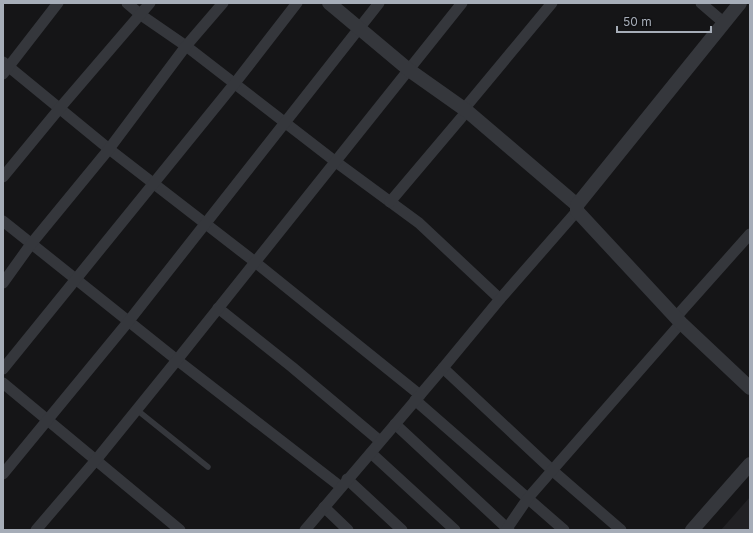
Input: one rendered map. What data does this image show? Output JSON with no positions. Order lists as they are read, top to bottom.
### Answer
{
  "scale_bar": "50 m"
}
